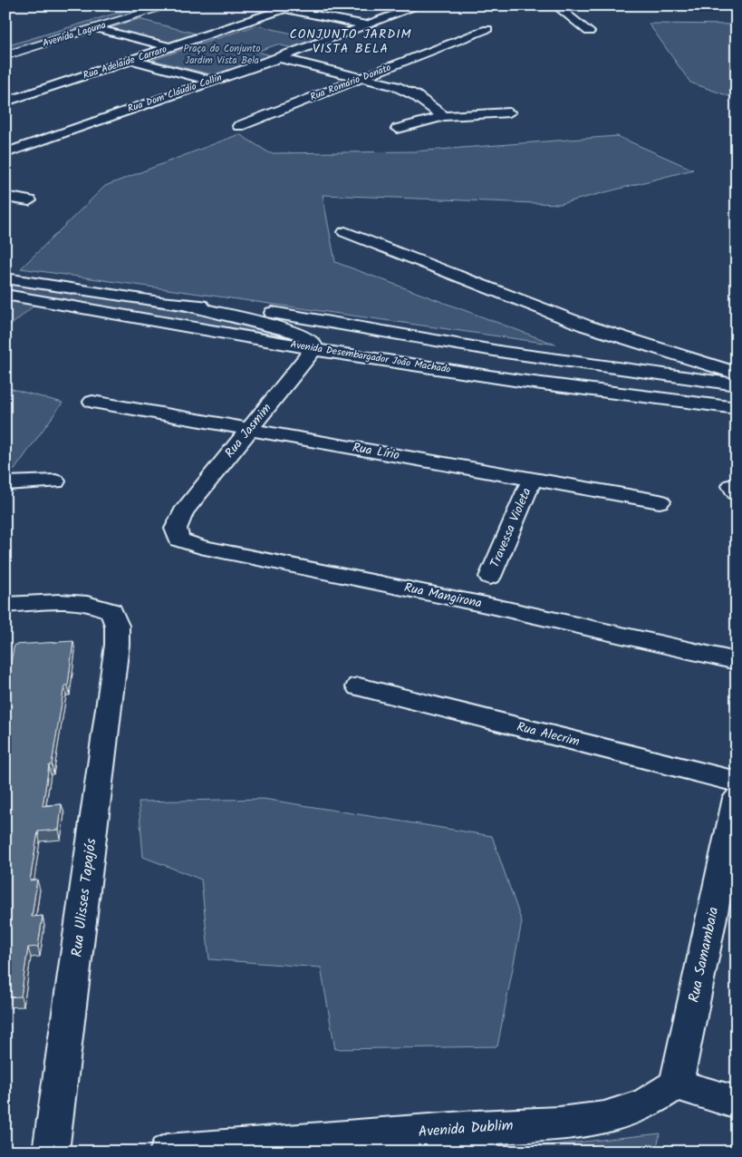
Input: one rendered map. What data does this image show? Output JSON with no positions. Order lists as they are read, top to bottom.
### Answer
{
  "streets": {
    "main road": ["Avenida Laguna"],
    "street": [
      "Rua Adelaide Carraro",
      "Rua Romário Donato",
      "Rua Dom Cláudio Collin",
      "Avenida Desembargador João Machado",
      "Rua Jasmim",
      "Rua Lírio",
      "Travessa Violeta",
      "Rua Mangirona",
      "Rua Alecrim",
      "Rua Ulisses Tapajós",
      "Rua Samambaia",
      "Avenida Dublim"
    ]
  },
  "crossings": [
    ["Avenida Desembargador João Machado", "Rua Jasmim"],
    ["Rua Jasmim", "Rua Lírio"],
    ["Rua Jasmim", "Rua Mangirona"],
    ["Rua Lírio", "Travessa Violeta"],
    ["Rua Samambaia", "Avenida Dublim"]
  ],
  "districts": ["CONJUNTO JARDIM VISTA BELA"],
  "parks": ["Praça do Conjunto Jardim Vista Bela"]
}
